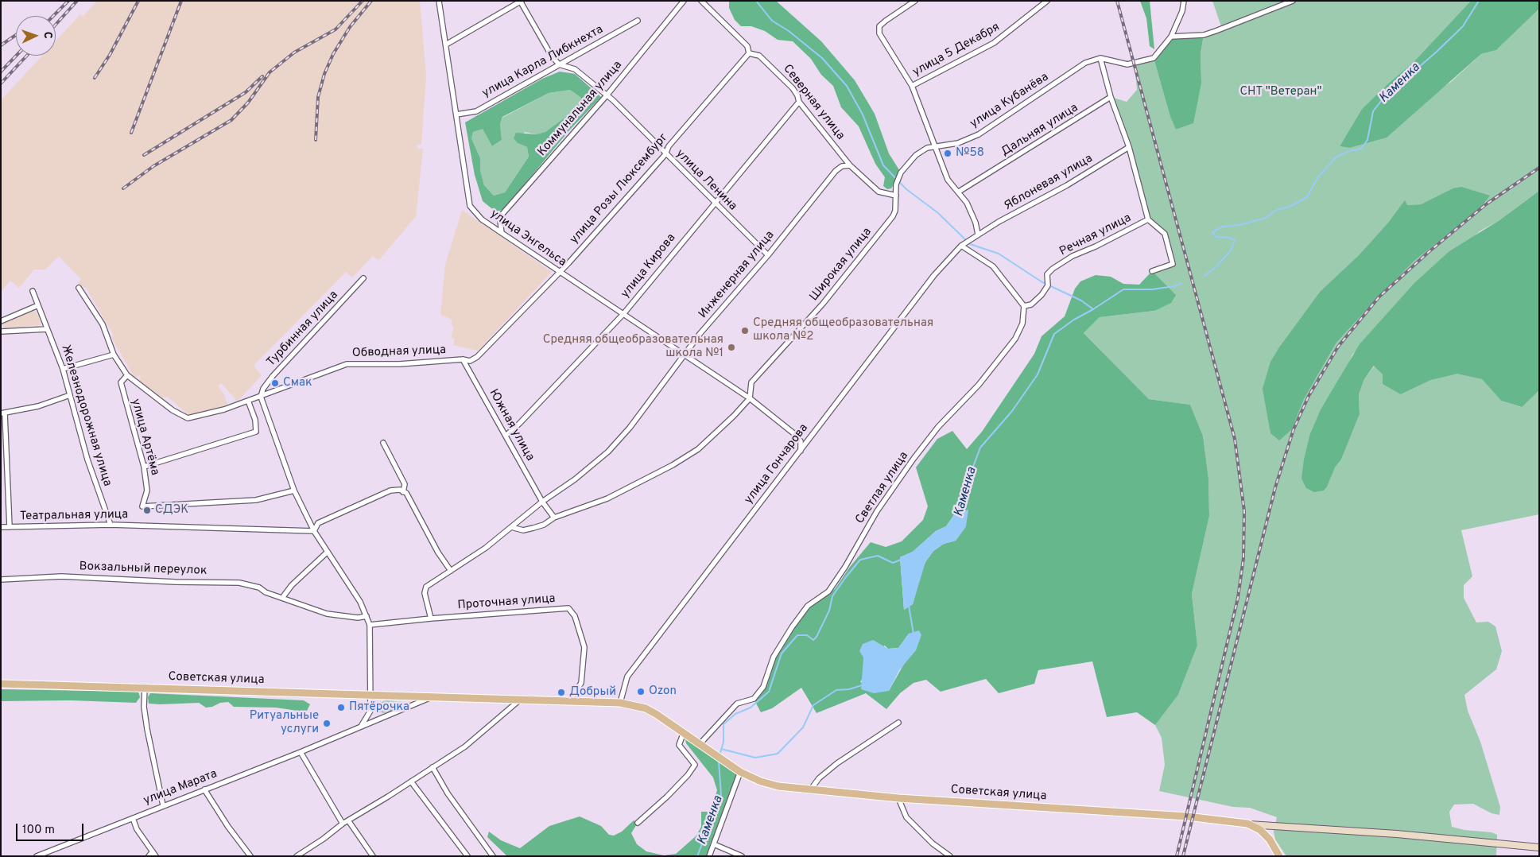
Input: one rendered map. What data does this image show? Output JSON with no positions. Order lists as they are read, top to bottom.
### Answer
{
  "streets": {
    "main road": ["Советская улица"],
    "street": [
      "улица 5 Декабря",
      "улица Карла Либкнехта",
      "улица Кубанёва",
      "Северная улица",
      "Коммунальная улица",
      "Дальняя улица",
      "улица Ленина",
      "Яблоневая улица",
      "улица Розы Люксембург",
      "Речная улица",
      "улица Энгельса",
      "Широкая улица",
      "улица Кирова",
      "Инженерная улица",
      "Турбинная улица",
      "Обводная улица",
      "Железнодорожная улица",
      "Южная улица",
      "улица Артёма",
      "улица Гончарова",
      "Светлая улица",
      "Театральная улица",
      "Вокзальный переулок",
      "Проточная улица",
      "улица Марата"
    ]
  },
  "crossings": [
    ["улица Карла Либкнехта", "улица Ленина"],
    ["улица Карла Либкнехта", "улица Энгельса"],
    ["улица Кубанёва", "Северная улица"],
    ["улица Кубанёва", "Широкая улица"],
    ["Северная улица", "улица Розы Люксембург"],
    ["Северная улица", "Широкая улица"],
    ["Северная улица", "улица Кирова"],
    ["Северная улица", "Инженерная улица"],
    ["Коммунальная улица", "улица Ленина"],
    ["Коммунальная улица", "улица Энгельса"],
    ["улица Ленина", "улица Розы Люксембург"],
    ["улица Ленина", "улица Кирова"],
    ["улица Ленина", "Инженерная улица"],
    ["Яблоневая улица", "улица Гончарова"],
    ["улица Розы Люксембург", "улица Энгельса"],
    ["улица Розы Люксембург", "Обводная улица"],
    ["улица Розы Люксембург", "Южная улица"],
    ["Речная улица", "Светлая улица"],
    ["улица Энгельса", "Широкая улица"],
    ["улица Энгельса", "улица Кирова"],
    ["улица Энгельса", "Инженерная улица"],
    ["улица Кирова", "Южная улица"],
    ["Инженерная улица", "Южная улица"],
    ["Турбинная улица", "Обводная улица"],
    ["Обводная улица", "Южная улица"],
    ["Обводная улица", "улица Артёма"],
    ["Железнодорожная улица", "Театральная улица"],
    ["улица Гончарова", "Советская улица"],
    ["Светлая улица", "Советская улица"],
    ["Проточная улица", "Советская улица"],
    ["Советская улица", "улица Марата"]
  ],
  "water": ["Каменка"],
  "parks": ["СНТ \"Ветеран\""],
  "places": [
    "№58",
    "Средняя общеобразовательная школа №2",
    "Средняя общеобразовательная школа №1",
    "Смак",
    "СДЭК",
    "Ozon",
    "Добрый",
    "Пятёрочка",
    "Ритуальные услуги"
  ],
  "scale_bar": "100 m",
  "north": "right"
}
